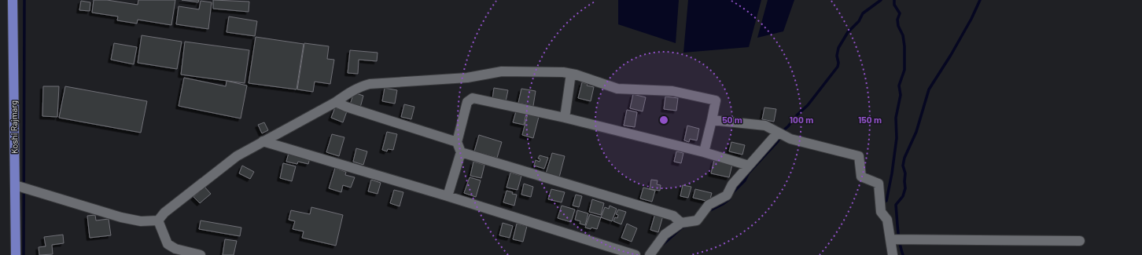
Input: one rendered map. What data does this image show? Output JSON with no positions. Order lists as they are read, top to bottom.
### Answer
{
  "streets": {
    "main road": ["Koshi Rajmarg"]
  },
  "rings": ["50 m", "100 m", "150 m"]
}
